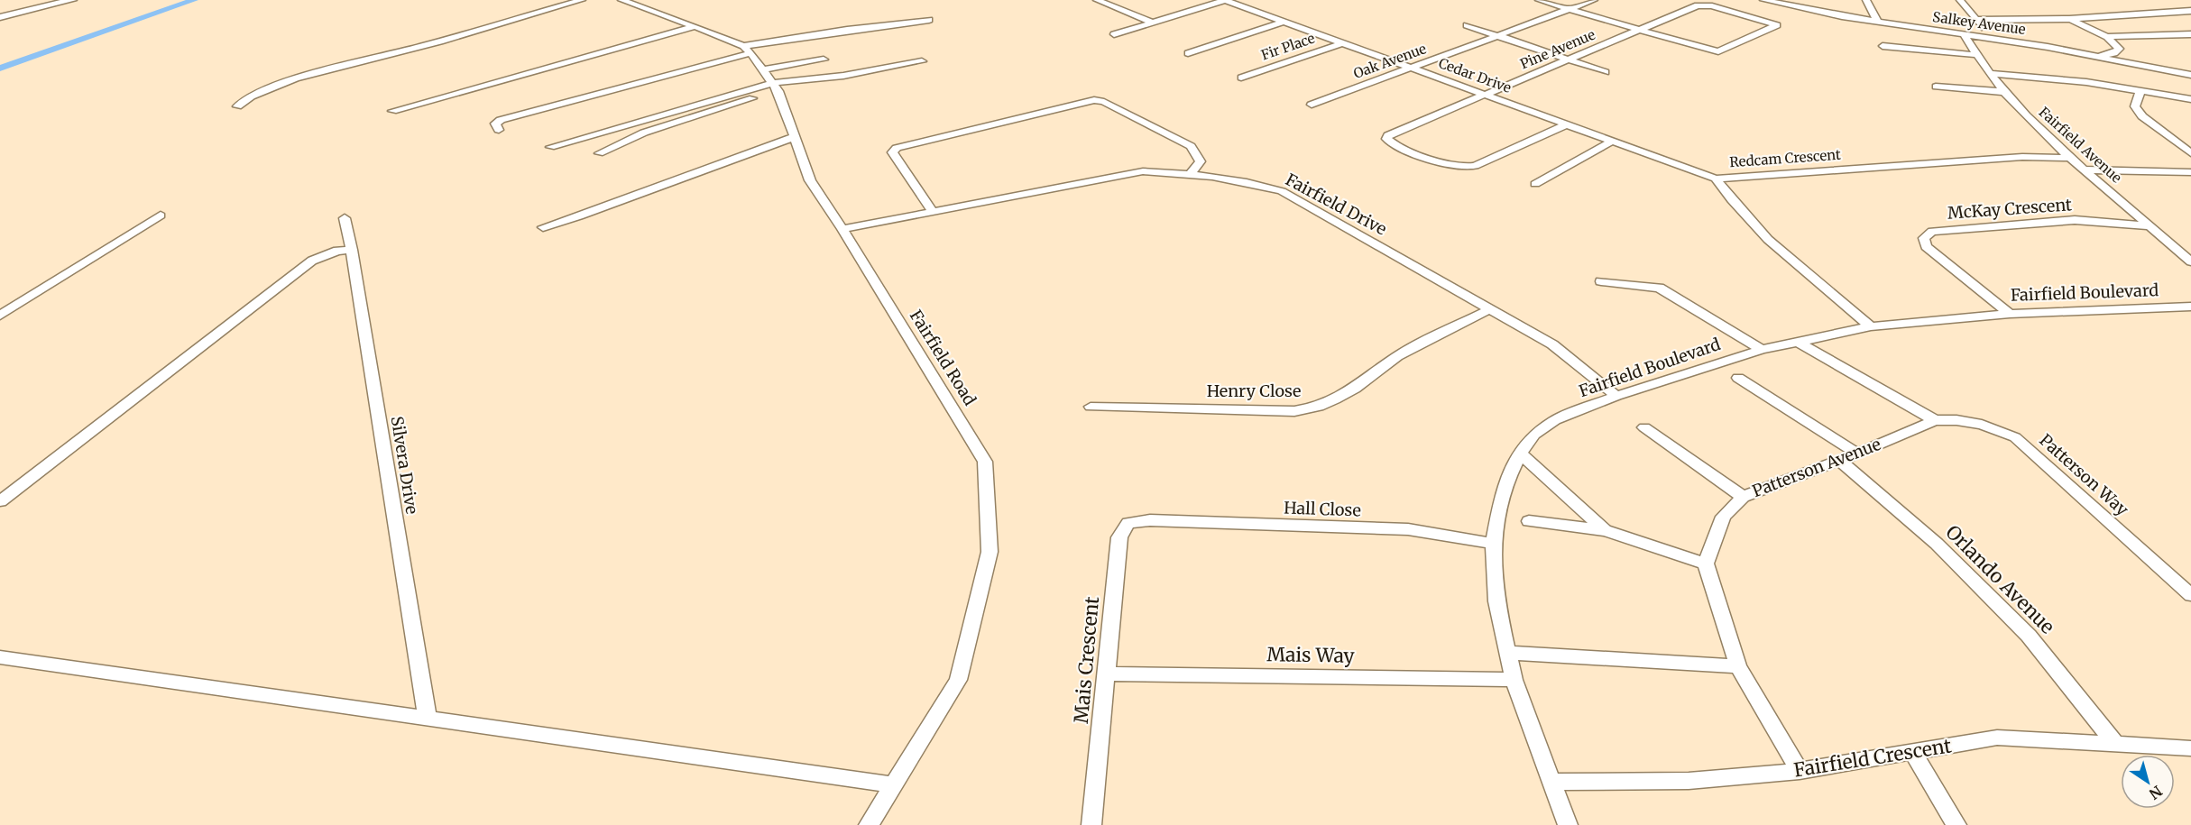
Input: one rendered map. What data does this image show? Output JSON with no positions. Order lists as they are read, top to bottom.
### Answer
{
  "streets": {
    "street": [
      "Salkey Avenue",
      "Fir Place",
      "Pine Avenue",
      "Oak Avenue",
      "Cedar Drive",
      "Fairfield Avenue",
      "Redcam Crescent",
      "Fairfield Drive",
      "McKay Crescent",
      "Fairfield Boulevard",
      "Fairfield Road",
      "Henry Close",
      "Silvera Drive",
      "Patterson Avenue",
      "Patterson Way",
      "Hall Close",
      "Orlando Avenue",
      "Mais Way",
      "Mais Crescent",
      "Fairfield Crescent"
    ]
  },
  "crossings": [
    ["Salkey Avenue", "Fairfield Avenue"],
    ["Fir Place", "Cedar Drive"],
    ["Pine Avenue", "Cedar Drive"],
    ["Oak Avenue", "Cedar Drive"],
    ["Cedar Drive", "Redcam Crescent"],
    ["Fairfield Avenue", "Redcam Crescent"],
    ["Fairfield Avenue", "McKay Crescent"],
    ["Redcam Crescent", "Fairfield Boulevard"],
    ["Fairfield Drive", "Fairfield Boulevard"],
    ["Fairfield Drive", "Fairfield Road"],
    ["Fairfield Drive", "Henry Close"],
    ["McKay Crescent", "Fairfield Boulevard"],
    ["Fairfield Boulevard", "Hall Close"],
    ["Fairfield Boulevard", "Mais Way"],
    ["Fairfield Boulevard", "Fairfield Crescent"],
    ["Patterson Avenue", "Patterson Way"],
    ["Patterson Avenue", "Orlando Avenue"],
    ["Hall Close", "Mais Crescent"],
    ["Orlando Avenue", "Fairfield Crescent"],
    ["Mais Way", "Mais Crescent"]
  ],
  "north": "bottom right"
}
